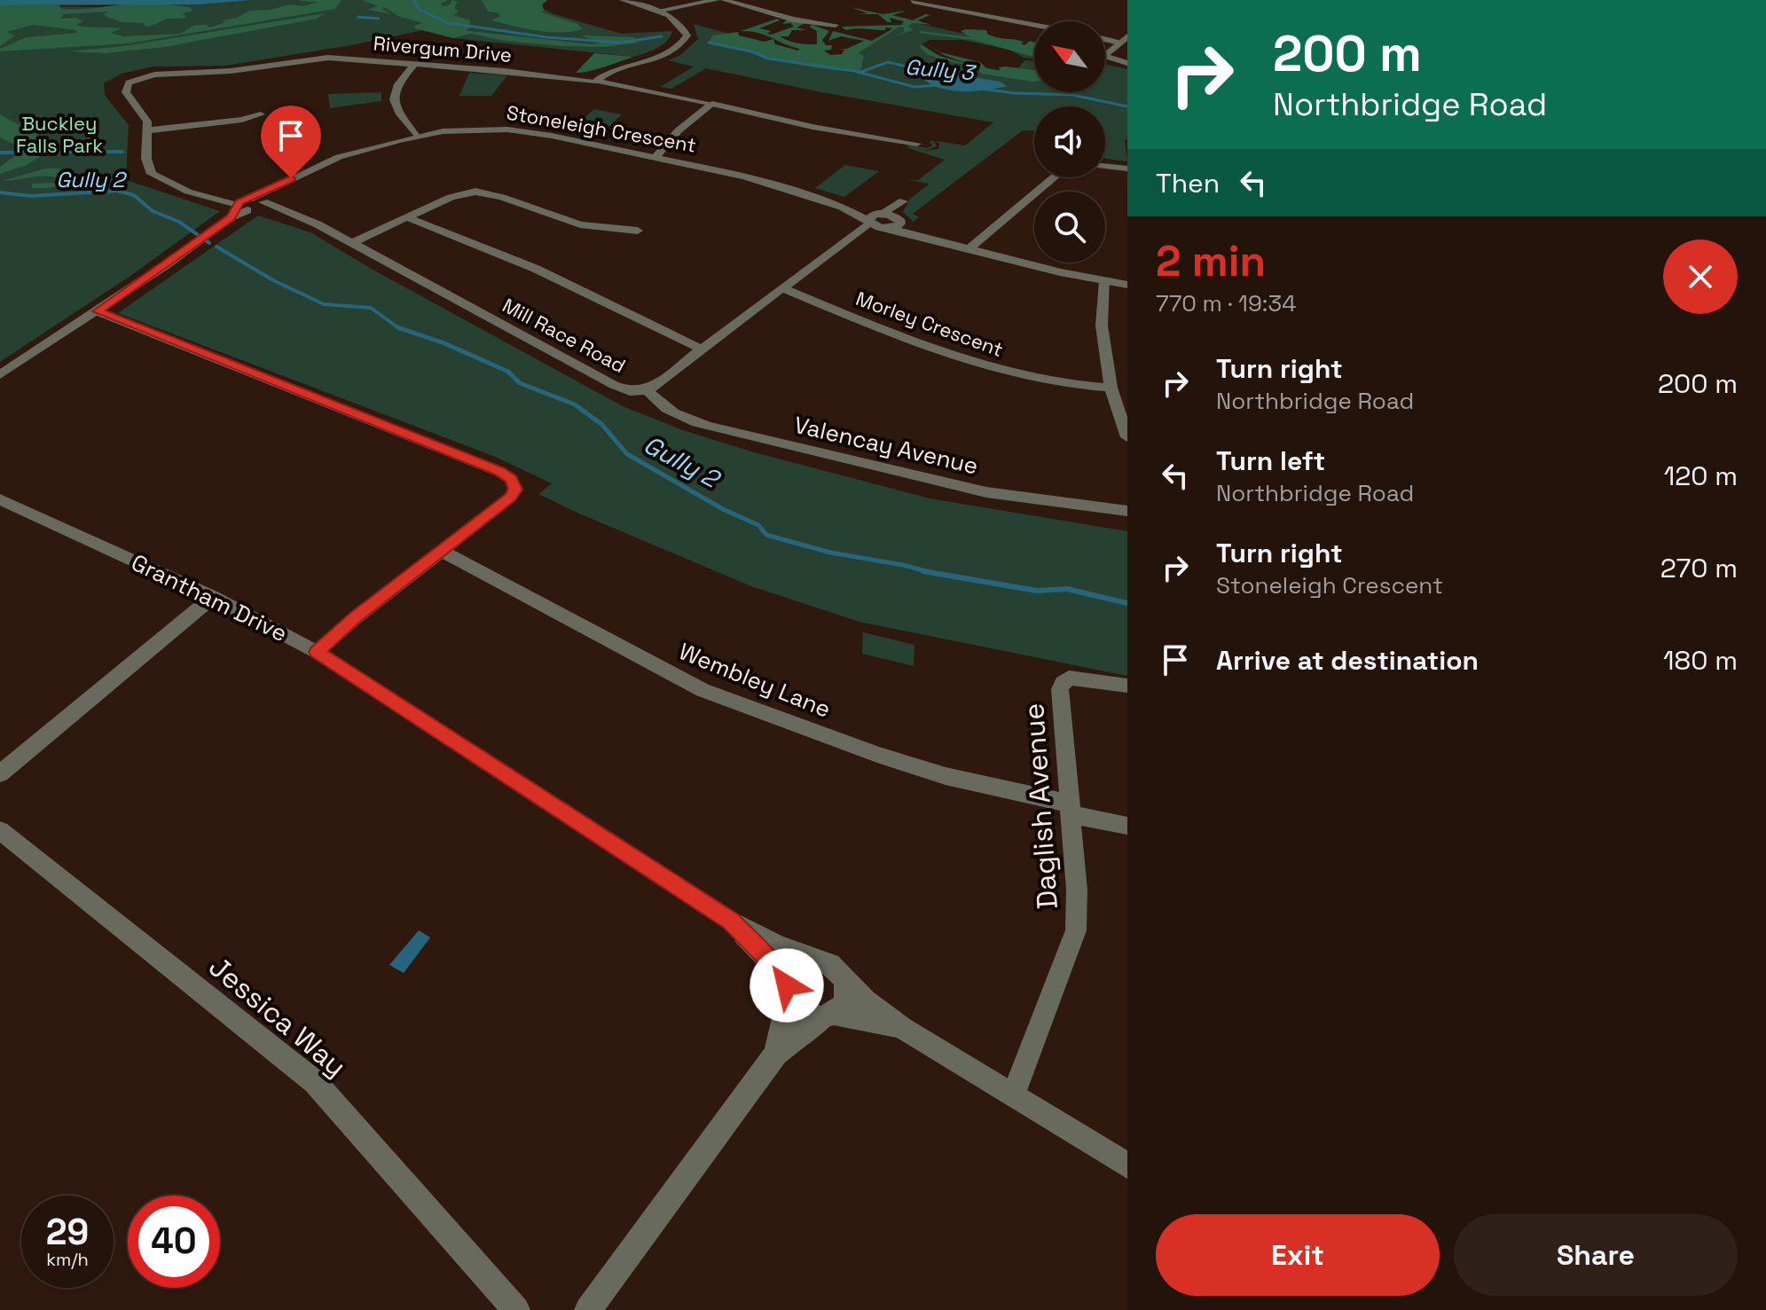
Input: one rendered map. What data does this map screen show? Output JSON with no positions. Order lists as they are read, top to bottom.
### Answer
{
  "streets": {
    "street": [
      "Rivergum Drive",
      "Stoneleigh Crescent",
      "Morley Crescent",
      "Mill Race Road",
      "Valencay Avenue",
      "Grantham Drive",
      "Wembley Lane",
      "Daglish Avenue",
      "Jessica Way"
    ]
  },
  "crossings": [
    ["Rivergum Drive", "Stoneleigh Crescent"],
    ["Rivergum Drive", "Mill Race Road"],
    ["Stoneleigh Crescent", "Mill Race Road"],
    ["Morley Crescent", "Mill Race Road"],
    ["Mill Race Road", "Valencay Avenue"],
    ["Grantham Drive", "Daglish Avenue"],
    ["Wembley Lane", "Daglish Avenue"]
  ],
  "water": ["Gully 3", "Gully 2"],
  "parks": ["Buckley Falls Park"],
  "north": "top left",
  "page": {
    "turn": ["200 m", "Northbridge Road"],
    "then": "Then",
    "heading": ["2 min", "770 m · 19:34"],
    "list": [
      {
        "name": "Turn right",
        "note": "Northbridge Road",
        "value": "200 m"
      },
      {
        "name": "Turn left",
        "note": "Northbridge Road",
        "value": "120 m"
      },
      {
        "name": "Turn right",
        "note": "Stoneleigh Crescent",
        "value": "270 m"
      },
      {
        "name": "Arrive at destination",
        "value": "180 m"
      }
    ],
    "speed": "29 km/h",
    "limit": "40",
    "buttons": ["Exit", "Share"]
  }
}
